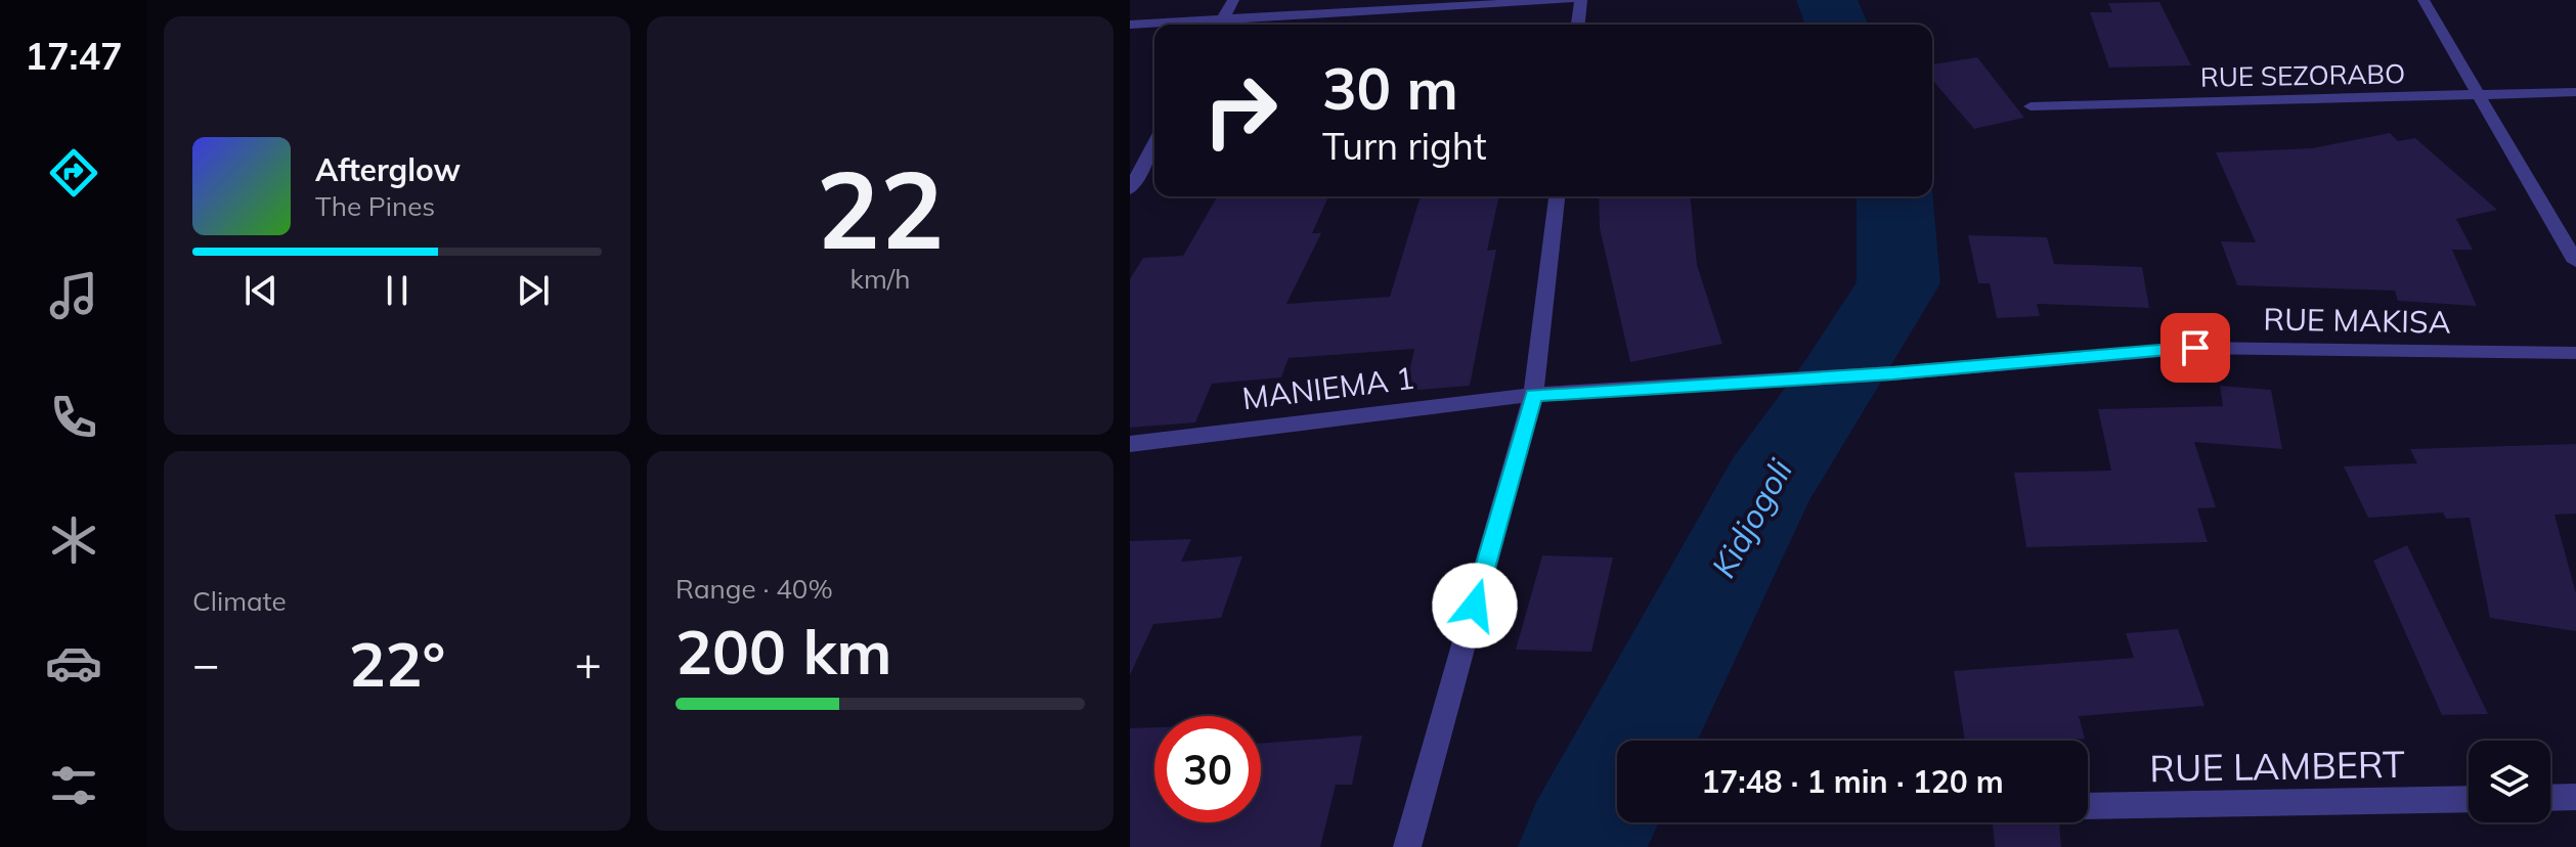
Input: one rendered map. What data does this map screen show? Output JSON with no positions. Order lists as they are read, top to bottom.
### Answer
{
  "streets": {
    "street": [
      "RUE SEZORABO",
      "RUE MAKISA",
      "MANIEMA 1",
      "RUE LAMBERT"
    ]
  },
  "crossings": [
    ["RUE MAKISA", "MANIEMA 1"]
  ],
  "water": ["Kidjogoli"],
  "page": {
    "tabs": "17:47",
    "tile": [
      ["22", "km/h"],
      "Climate",
      ["Range · 40%", "200 km"]
    ],
    "turn": ["30 m", "Turn right"],
    "song": ["Afterglow", "The Pines"],
    "heat": ["−", "22°", "+"],
    "limit": "30",
    "trip": "17:48 · 1 min · 120 m"
  }
}
